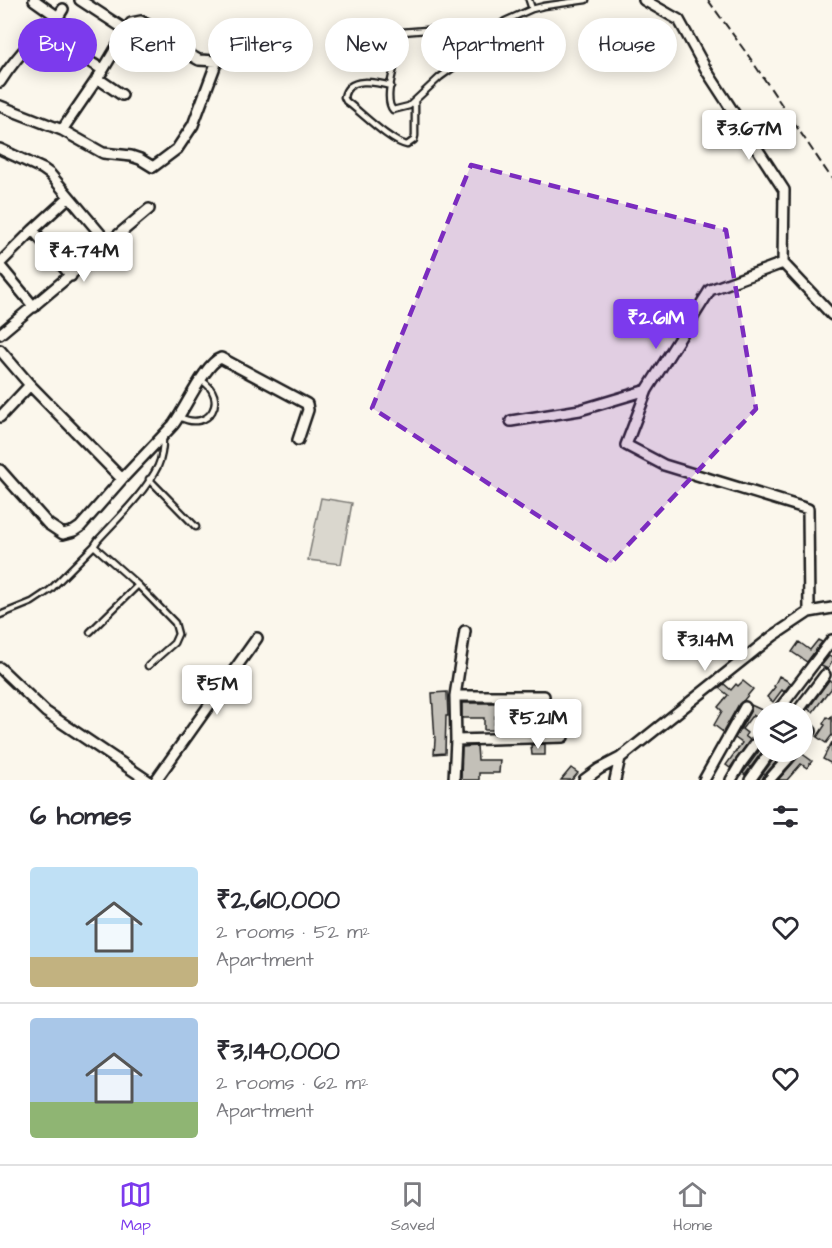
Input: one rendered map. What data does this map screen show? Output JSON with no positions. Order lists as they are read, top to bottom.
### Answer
{
  "page": {
    "chip": [
      "Buy",
      "Rent",
      "Filters",
      "New",
      "Apartment",
      "House"
    ],
    "price": [
      "₹3.67M",
      "₹4.74M",
      "₹2.61M",
      "₹3.14M",
      "₹5M",
      "₹5.21M"
    ],
    "heading": "6 homes",
    "list": [
      {
        "name": "₹2,610,000",
        "note": "2 rooms · 52 m² · Apartment"
      },
      {
        "name": "₹3,140,000",
        "note": "2 rooms · 62 m² · Apartment"
      }
    ],
    "tabs": ["Map", "Saved", "Home"]
  }
}
